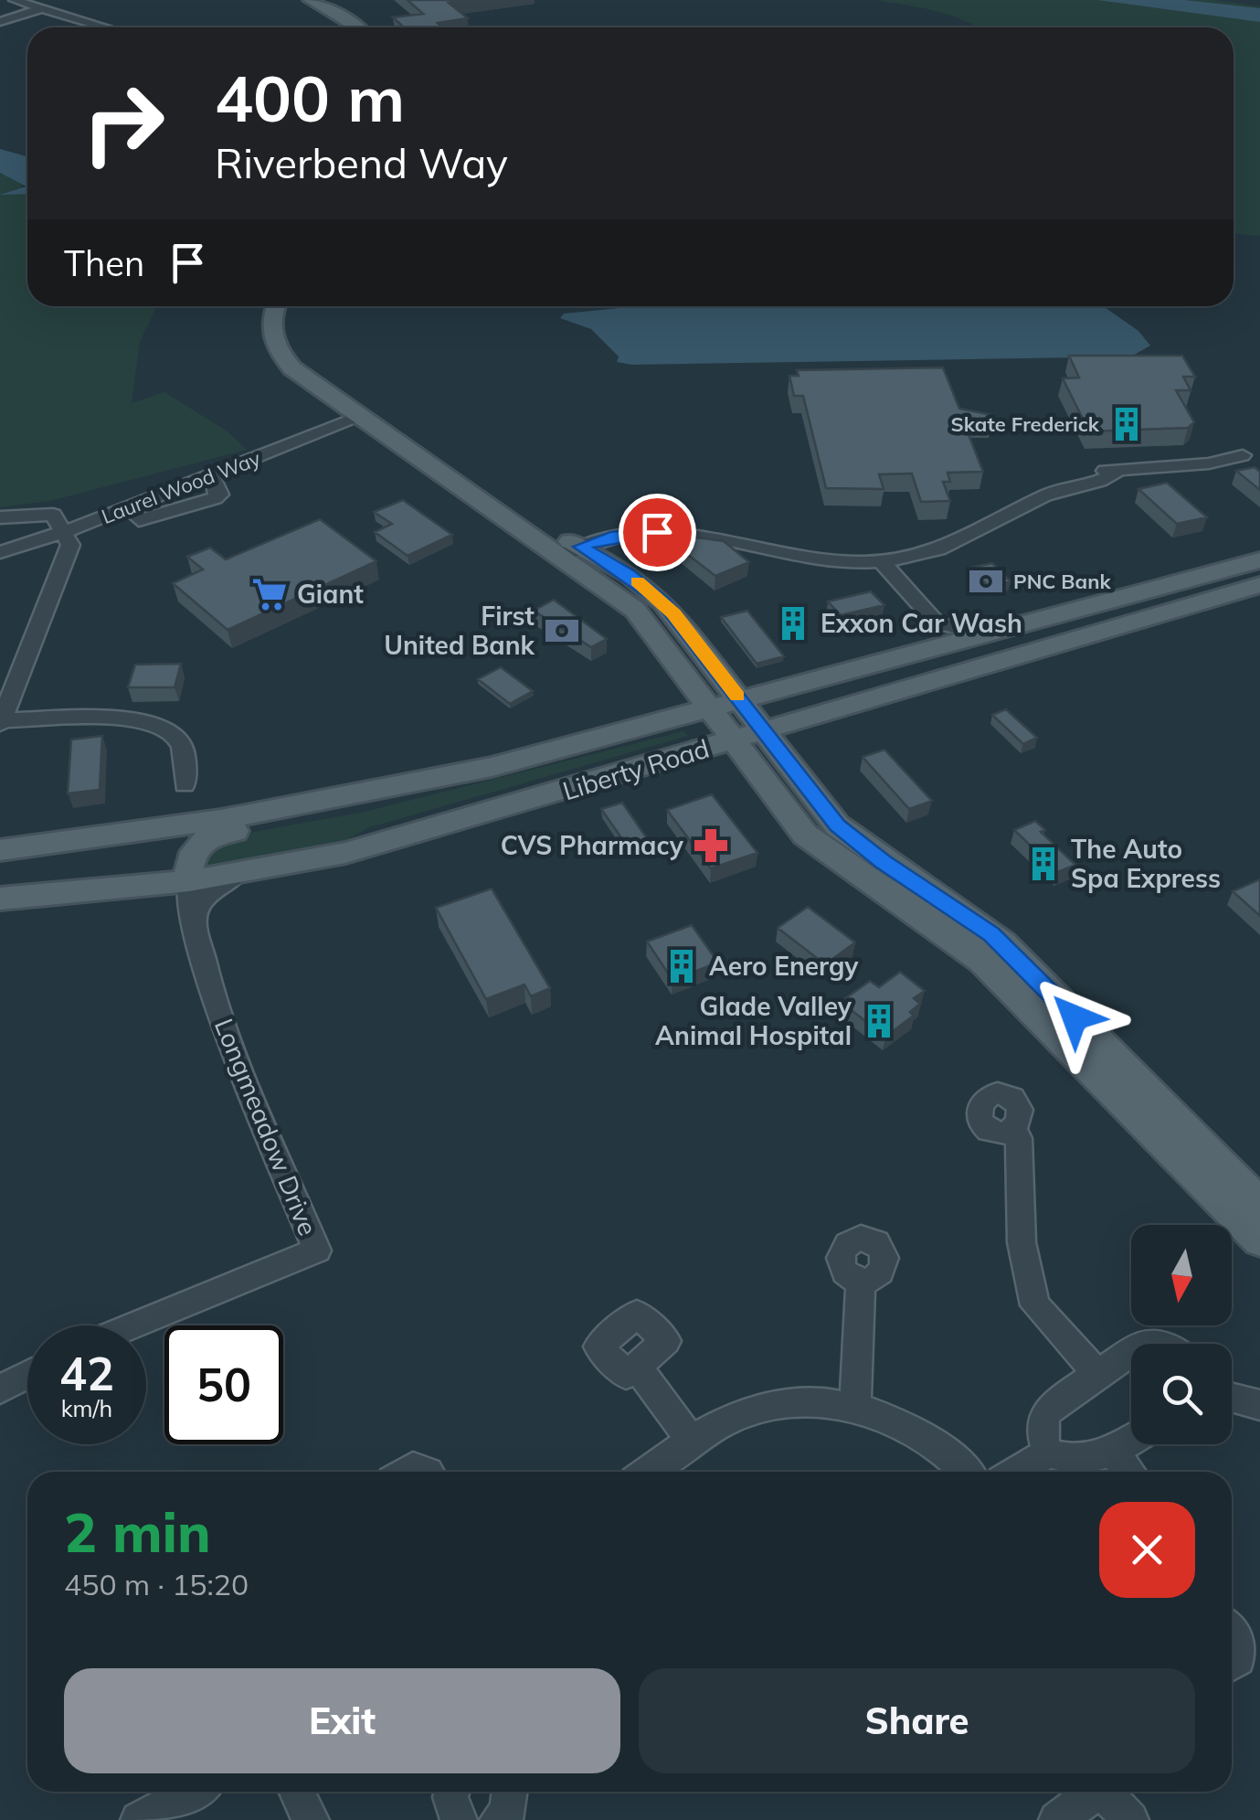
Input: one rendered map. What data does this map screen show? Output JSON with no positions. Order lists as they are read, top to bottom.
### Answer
{
  "streets": {
    "main road": ["Liberty Road"],
    "street": ["Laurel Wood Way", "Longmeadow Drive"]
  },
  "crossings": [
    ["Liberty Road", "Longmeadow Drive"]
  ],
  "places": {
    "building": [
      "Skate Frederick",
      "Exxon Car Wash",
      "The Auto Spa Express",
      "Aero Energy",
      "Glade Valley Animal Hospital"
    ],
    "bank": ["PNC Bank", "First United Bank"],
    "supermarket": ["Giant"],
    "pharmacy": ["CVS Pharmacy"]
  },
  "north": "bottom",
  "page": {
    "turn": ["400 m", "Riverbend Way"],
    "then": "Then",
    "speed": "42 km/h",
    "limit": "50",
    "heading": ["2 min", "450 m · 15:20"],
    "buttons": ["Exit", "Share"]
  }
}
